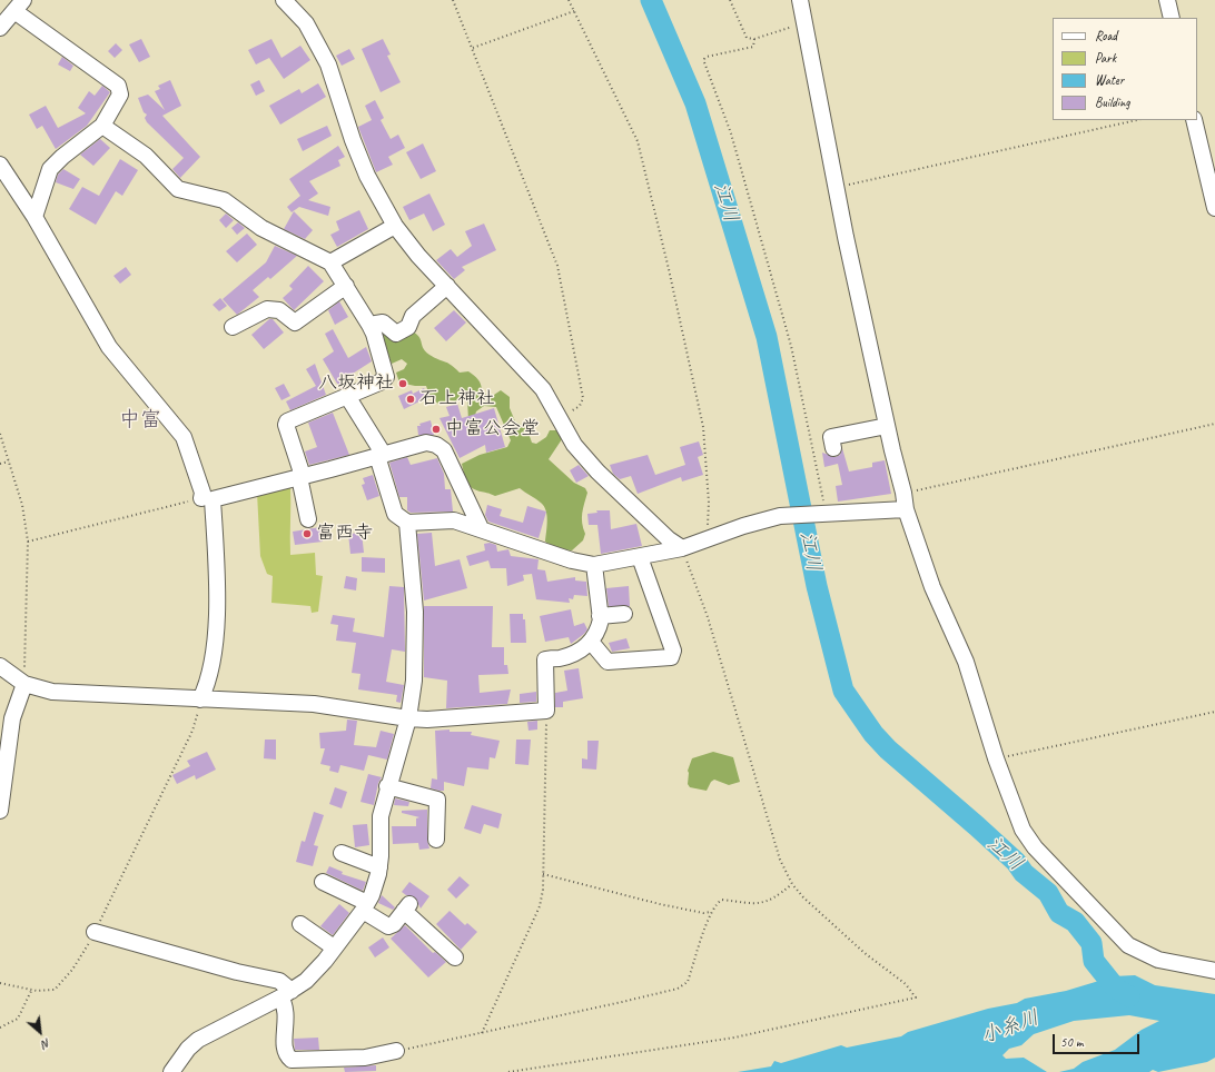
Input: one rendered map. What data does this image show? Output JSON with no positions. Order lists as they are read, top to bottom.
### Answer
{
  "districts": ["中富"],
  "water": ["江川", "小糸川"],
  "places": [
    "八坂神社",
    "石上神社",
    "中富公会堂",
    "富西寺"
  ],
  "legend": [
    "Road",
    "Park",
    "Water",
    "Building"
  ],
  "scale_bar": "50 m",
  "north": "bottom right"
}
